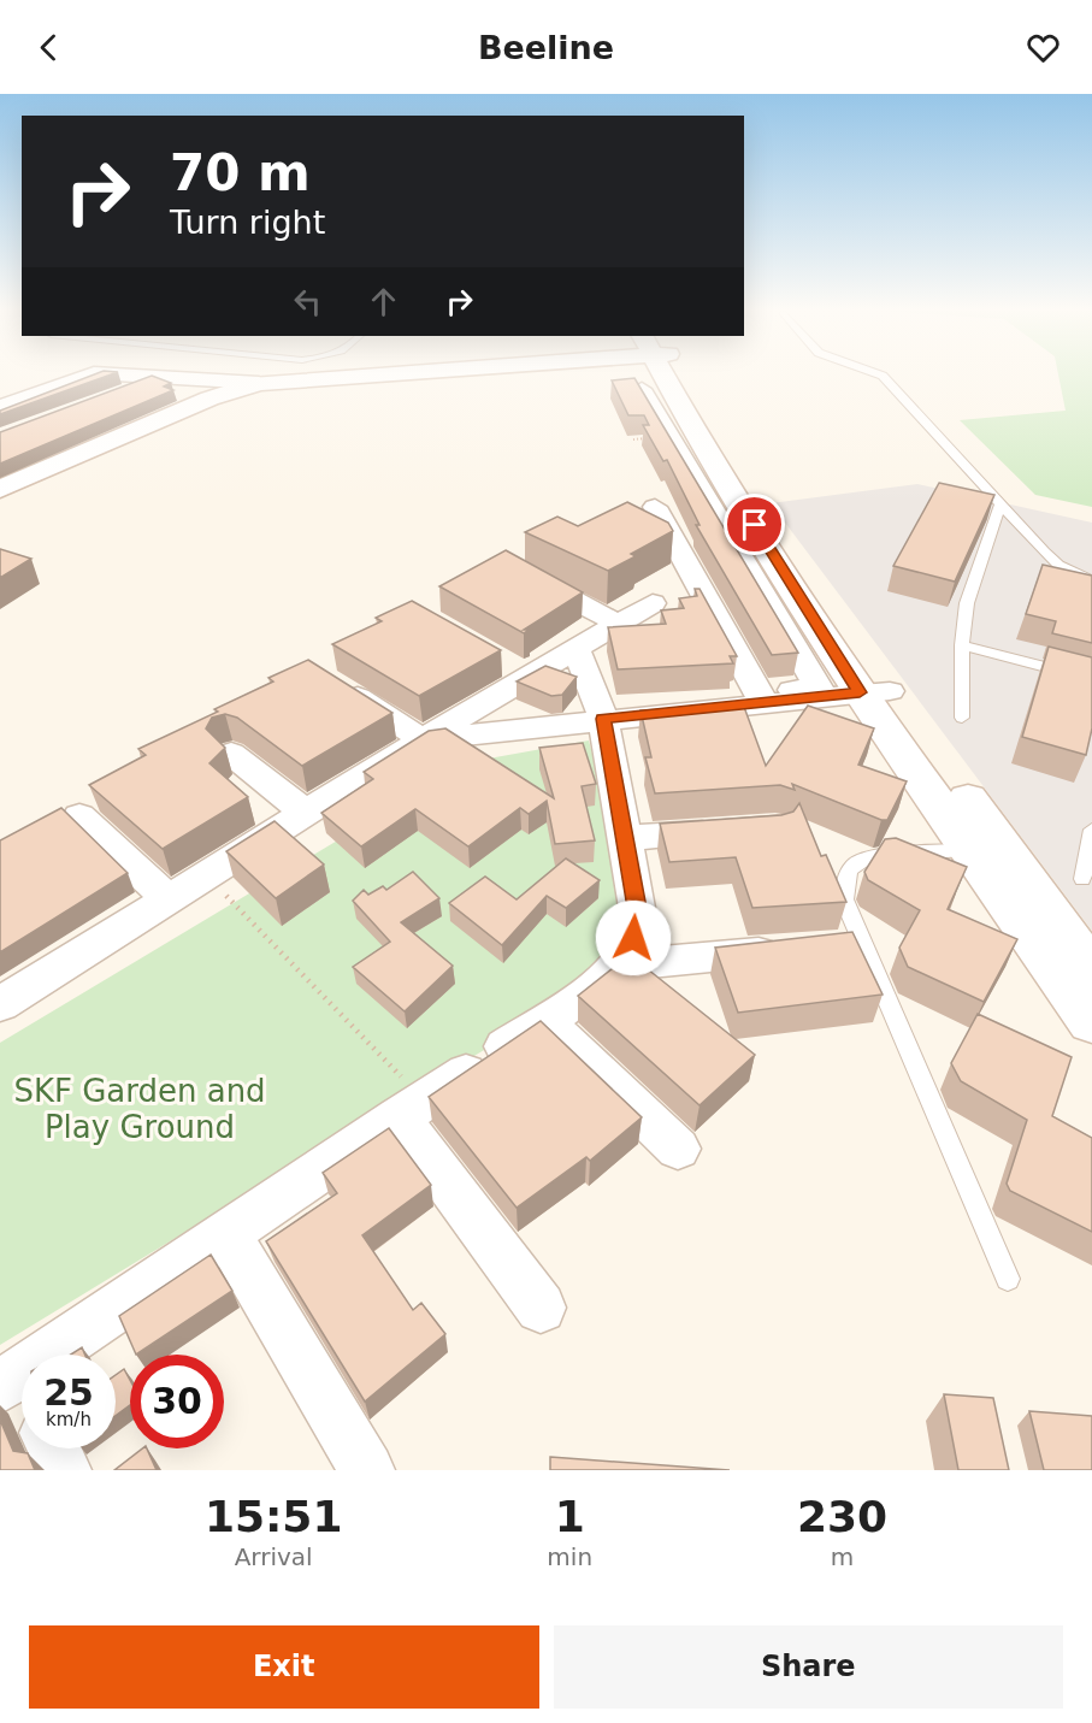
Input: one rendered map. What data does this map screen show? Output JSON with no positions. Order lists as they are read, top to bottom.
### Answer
{
  "parks": ["SKF Garden and Play Ground"],
  "page": {
    "header": "Beeline",
    "turn": ["70 m", "Turn right"],
    "speed": "25 km/h",
    "limit": "30",
    "eta": [
      "15:51",
      "Arrival",
      "1",
      "min",
      "230",
      "m"
    ],
    "buttons": ["Exit", "Share"]
  }
}
